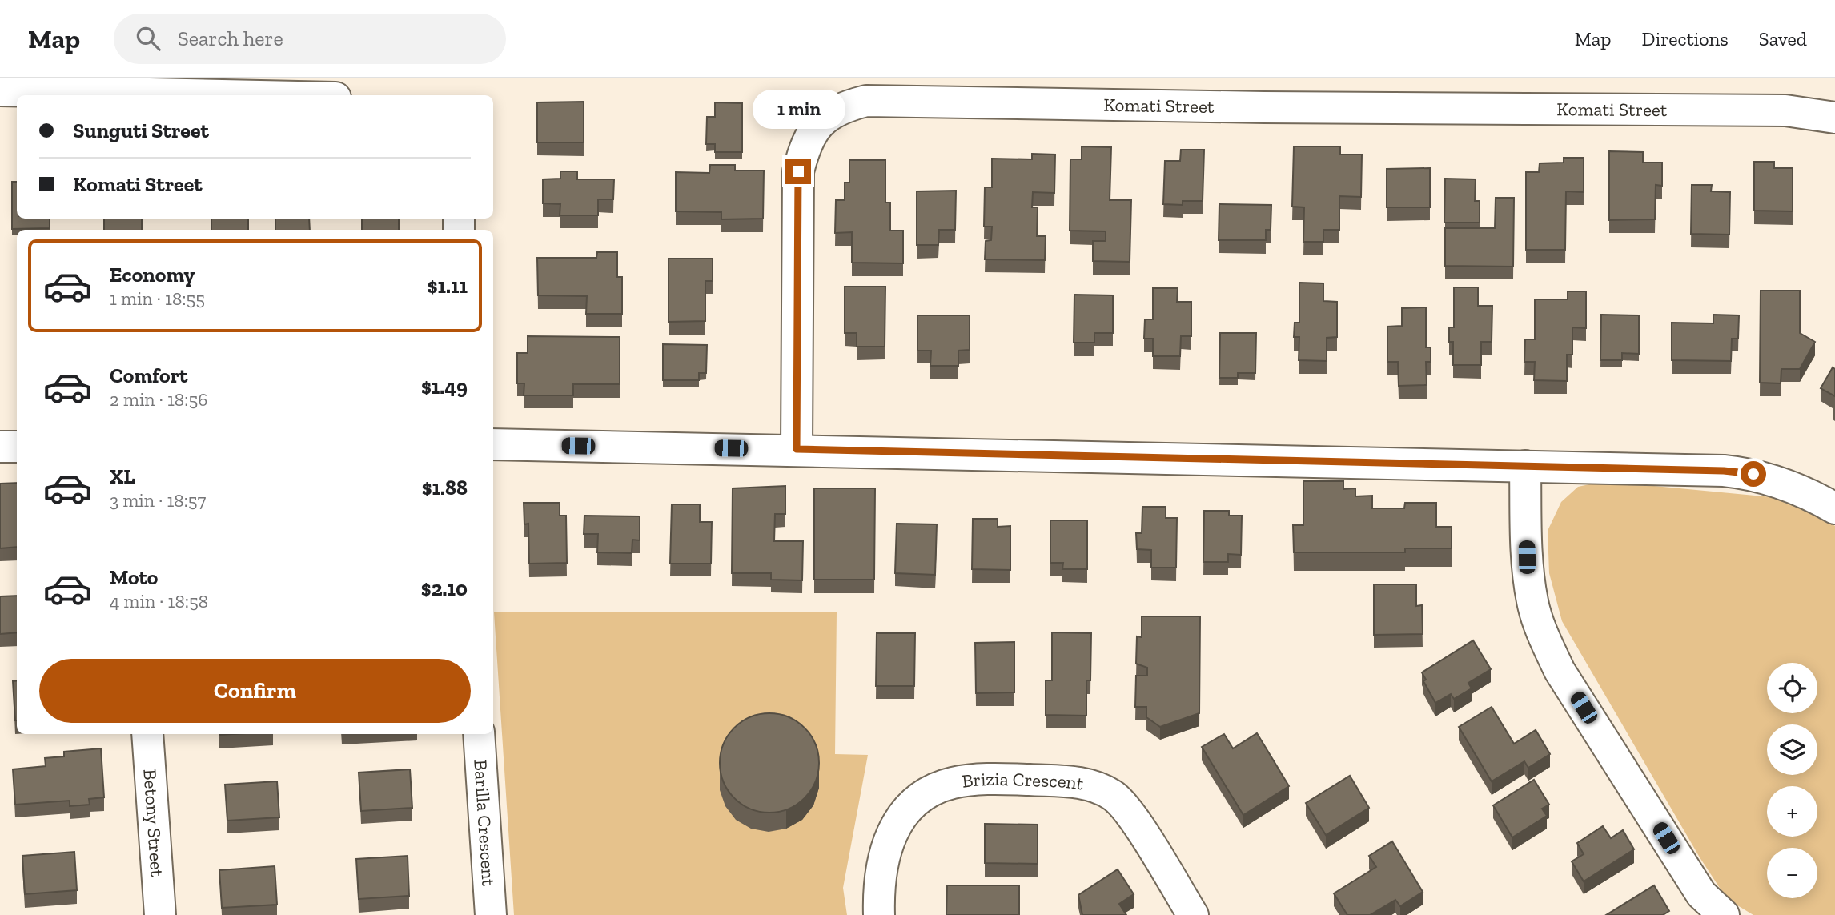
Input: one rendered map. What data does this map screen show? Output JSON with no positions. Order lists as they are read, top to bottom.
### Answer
{
  "streets": {
    "street": [
      "Komati Street",
      "Brizia Crescent",
      "Betony Street",
      "Barilla Crescent"
    ]
  },
  "page": {
    "header": "Map",
    "search": "Search here",
    "nav": ["Map", "Directions", "Saved"],
    "bubble": "1 min",
    "banner": ["Sunguti Street", "Komati Street"],
    "list": [
      {
        "name": "Economy",
        "note": "1 min · 18:55",
        "value": "$1.11"
      },
      {
        "name": "Comfort",
        "note": "2 min · 18:56",
        "value": "$1.49"
      },
      {
        "name": "XL",
        "note": "3 min · 18:57",
        "value": "$1.88"
      },
      {
        "name": "Moto",
        "note": "4 min · 18:58",
        "value": "$2.10"
      }
    ],
    "buttons": "Confirm",
    "map_buttons": ["+", "−"]
  }
}
